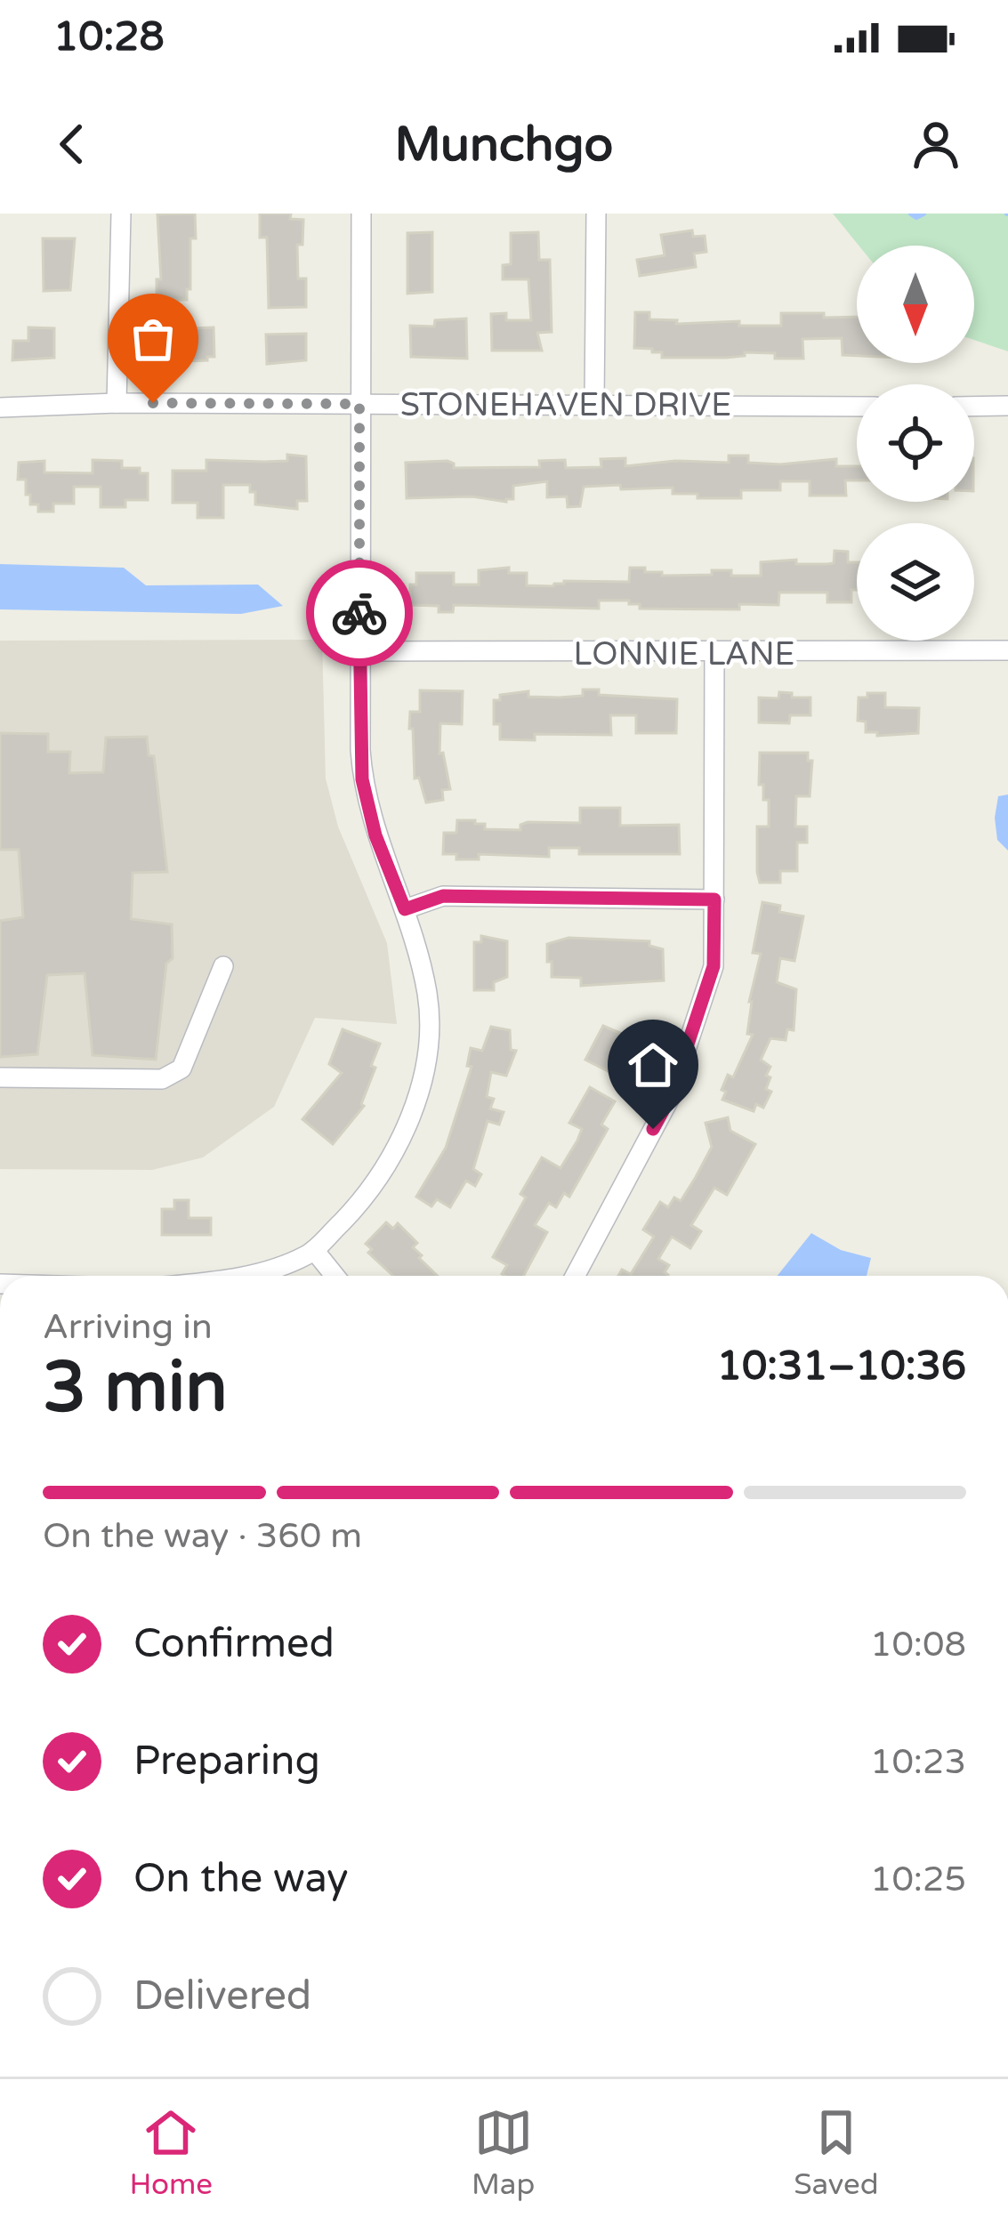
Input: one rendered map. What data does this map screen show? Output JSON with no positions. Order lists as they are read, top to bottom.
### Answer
{
  "streets": {
    "street": ["STONEHAVEN DRIVE", "LONNIE LANE"]
  },
  "north": "bottom",
  "page": {
    "status": "10:28",
    "header": "Munchgo",
    "heading": ["3 min", "Arriving in", "10:31–10:36"],
    "bar": "On the way · 360 m",
    "list": [
      ["Confirmed", "10:08"],
      ["Preparing", "10:23"],
      ["On the way", "10:25"],
      "Delivered"
    ],
    "tabs": ["Home", "Map", "Saved"]
  }
}
